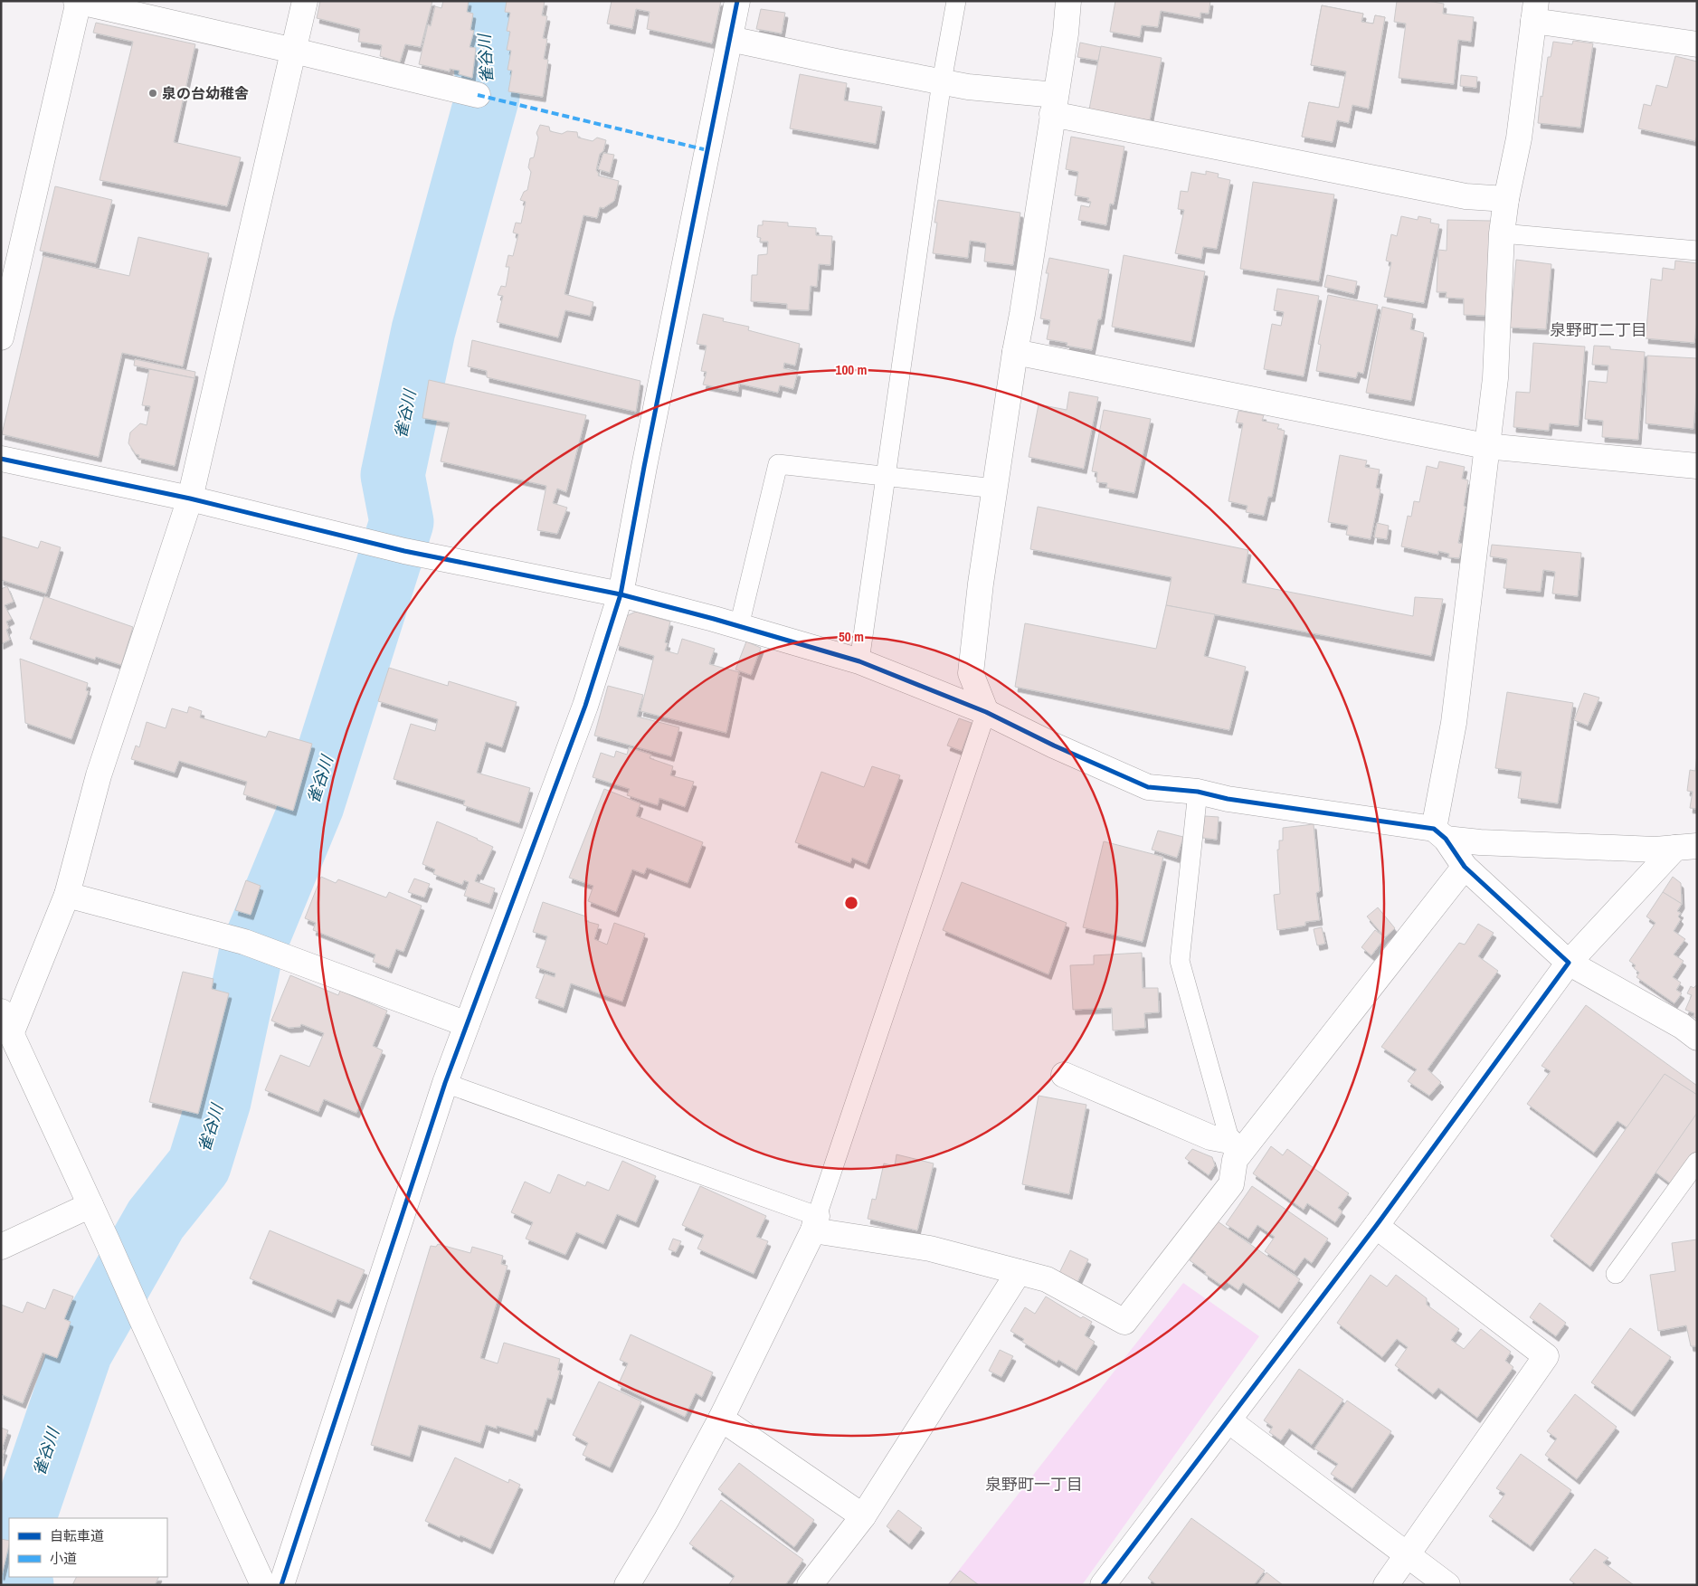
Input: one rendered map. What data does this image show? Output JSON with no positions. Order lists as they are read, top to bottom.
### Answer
{
  "districts": ["泉野町二丁目", "泉野町一丁目"],
  "water": ["雀谷川"],
  "places": ["泉の台幼稚舎"],
  "legend": ["自転車道", "小道"],
  "rings": ["100 m", "50 m"]
}
